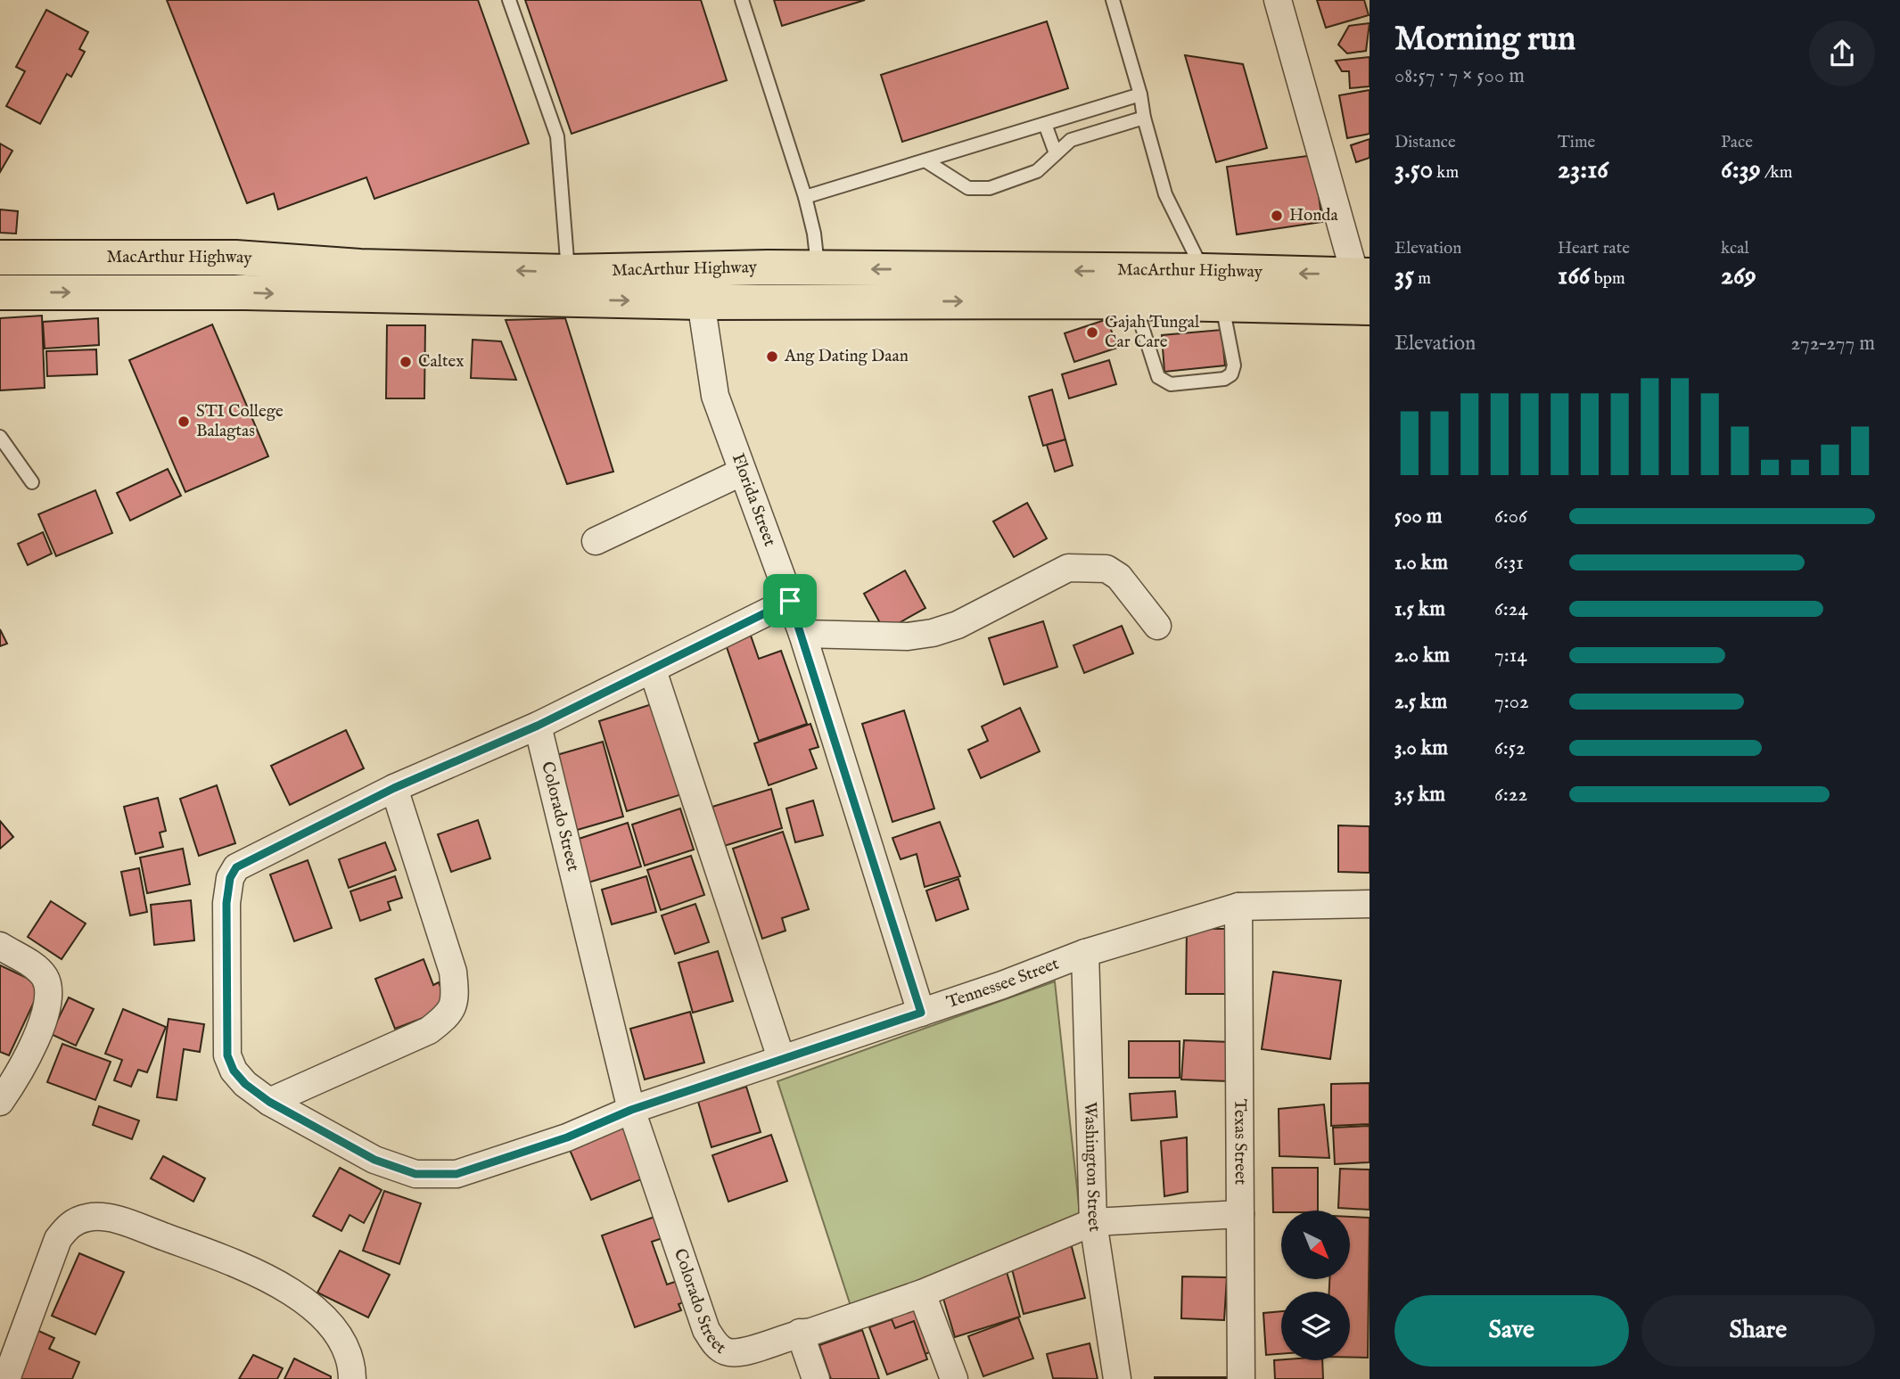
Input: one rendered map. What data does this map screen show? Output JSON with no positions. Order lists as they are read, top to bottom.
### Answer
{
  "streets": {
    "highway": ["MacArthur Highway"],
    "street": [
      "Florida Street",
      "Colorado Street",
      "Tennessee Street",
      "Texas Street",
      "Washington Street"
    ]
  },
  "crossings": [
    ["MacArthur Highway", "Florida Street"],
    ["Florida Street", "Tennessee Street"],
    ["Colorado Street", "Tennessee Street"],
    ["Colorado Street", "Texas Street"],
    ["Colorado Street", "Washington Street"],
    ["Tennessee Street", "Texas Street"],
    ["Tennessee Street", "Washington Street"]
  ],
  "places": [
    "Honda",
    "Gajah Tungal Car Care",
    "Ang Dating Daan",
    "Caltex",
    "STI College Balagtas"
  ],
  "north": "bottom right",
  "page": {
    "heading": ["Morning run", "08:57 · 7 × 500 m"],
    "stats": [
      ["Distance", "3.50 km"],
      ["Time", "23:16"],
      ["Pace", "6:39 /km"],
      ["Elevation", "35 m"],
      ["Heart rate", "166 bpm"],
      ["kcal", "269"]
    ],
    "chart": ["Elevation", "272–277 m"],
    "list": [
      {
        "name": "500 m",
        "note": "6:06"
      },
      {
        "name": "1.0 km",
        "note": "6:31"
      },
      {
        "name": "1.5 km",
        "note": "6:24"
      },
      {
        "name": "2.0 km",
        "note": "7:14"
      },
      {
        "name": "2.5 km",
        "note": "7:02"
      },
      {
        "name": "3.0 km",
        "note": "6:52"
      },
      {
        "name": "3.5 km",
        "note": "6:22"
      }
    ],
    "buttons": ["Save", "Share"]
  }
}
